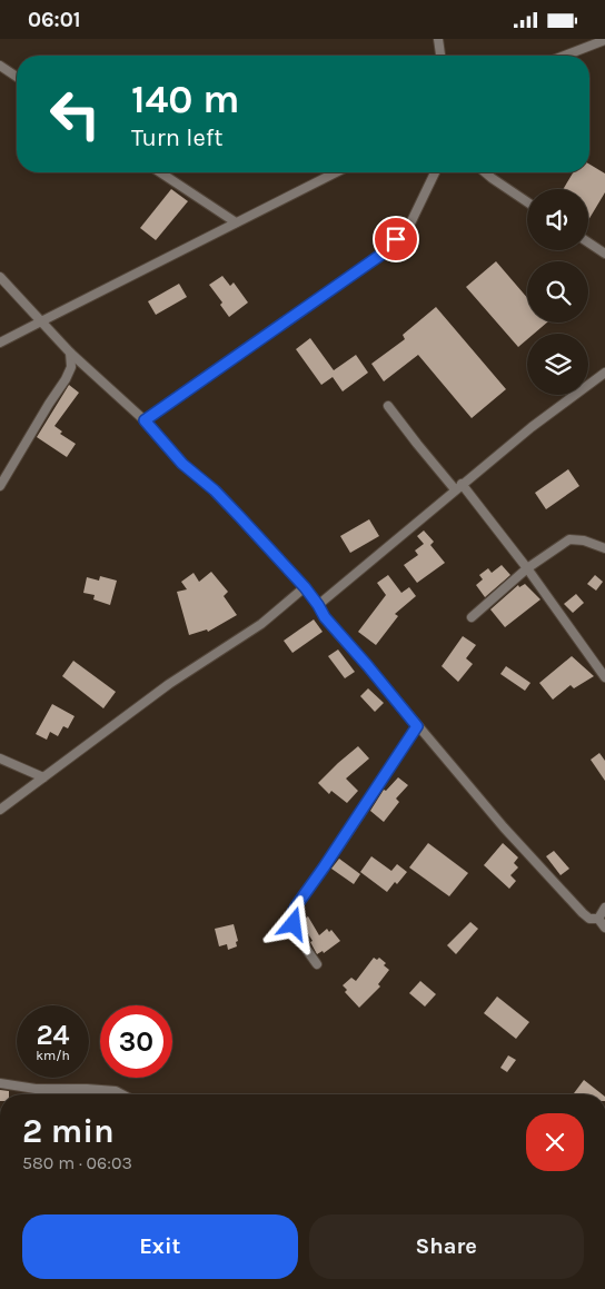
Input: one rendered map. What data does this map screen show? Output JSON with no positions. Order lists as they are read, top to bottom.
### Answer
{
  "page": {
    "status": "06:01",
    "turn": ["140 m", "Turn left"],
    "speed": "24 km/h",
    "limit": "30",
    "heading": ["2 min", "580 m · 06:03"],
    "buttons": ["Exit", "Share"]
  }
}
